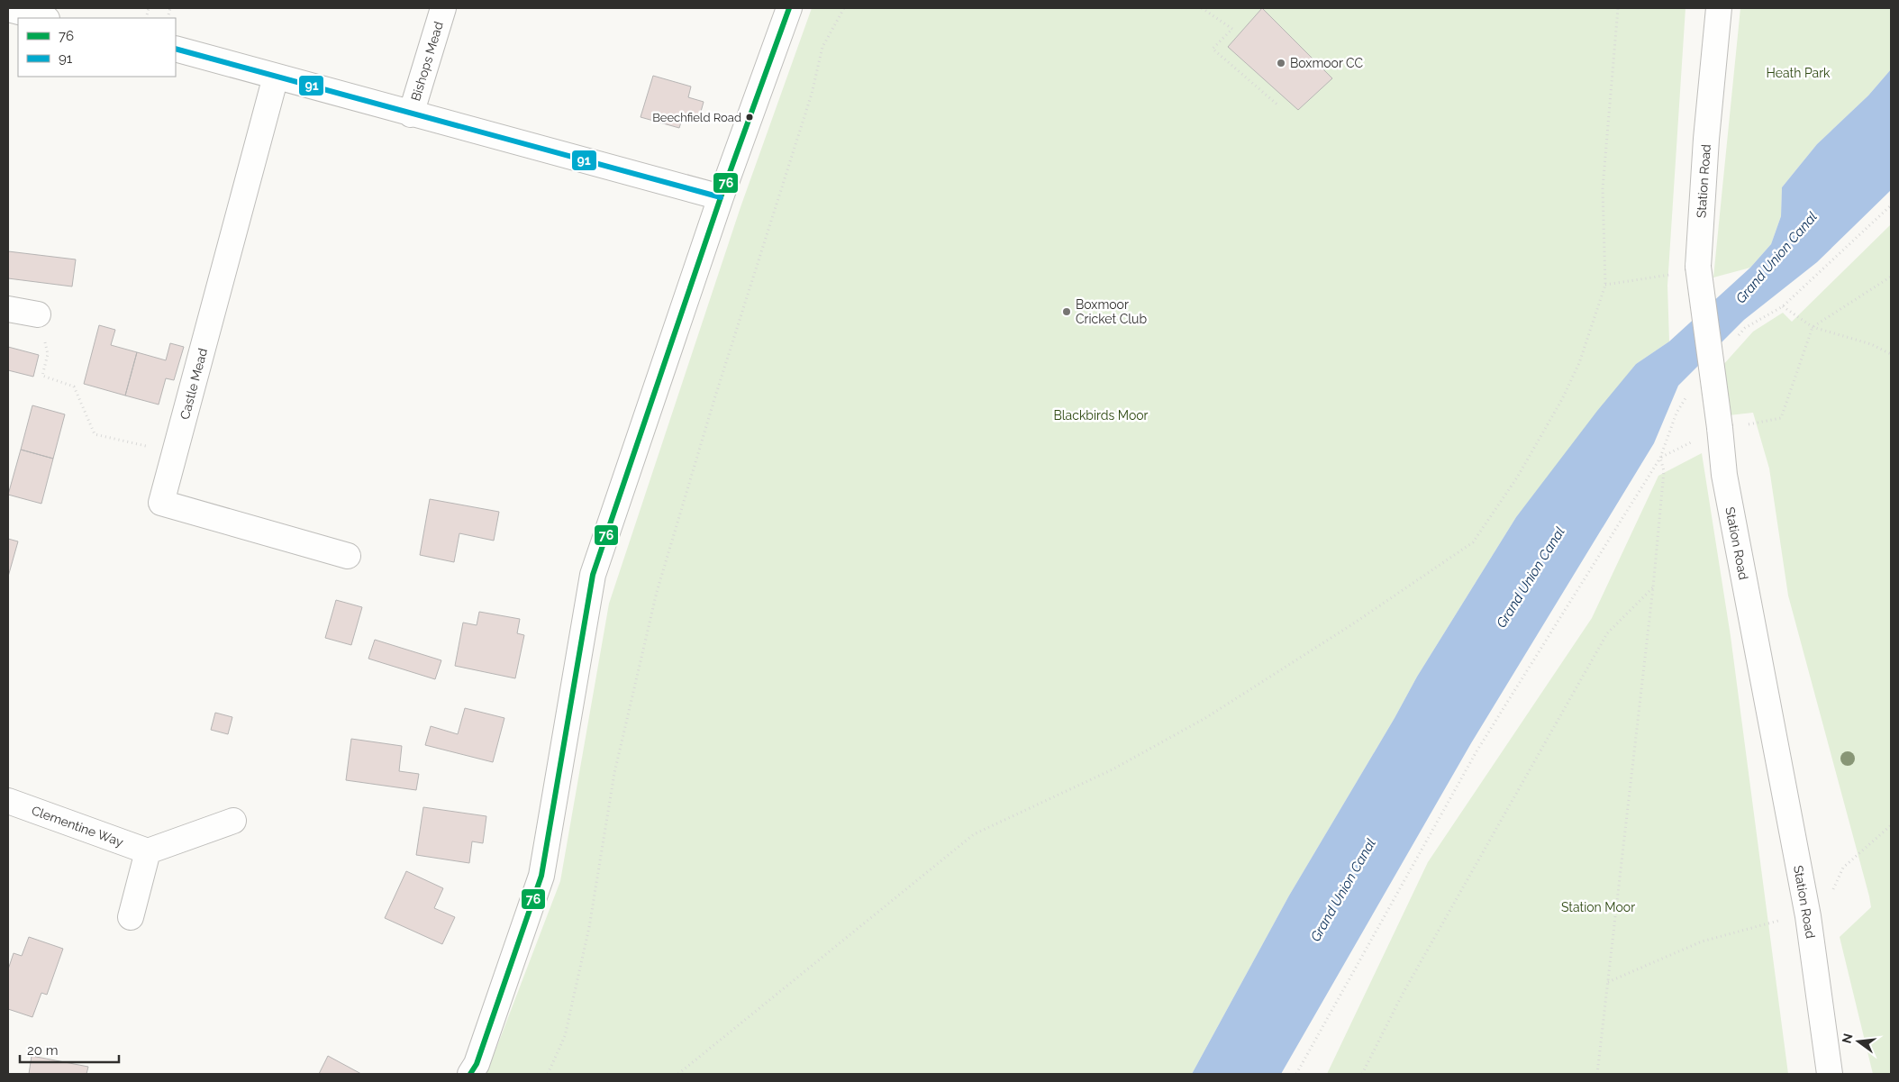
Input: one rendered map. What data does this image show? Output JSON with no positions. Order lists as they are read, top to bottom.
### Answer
{
  "streets": {
    "street": [
      "Bishops Mead",
      "Station Road",
      "Castle Mead",
      "Clementine Way"
    ]
  },
  "water": ["Grand Union Canal"],
  "parks": ["Heath Park", "Blackbirds Moor", "Station Moor"],
  "places": ["Boxmoor CC", "Beechfield Road", "Boxmoor Cricket Club"],
  "lines": ["transit line 76", "transit line 91"],
  "legend": ["76", "91"],
  "scale_bar": "20 m",
  "north": "left"
}
